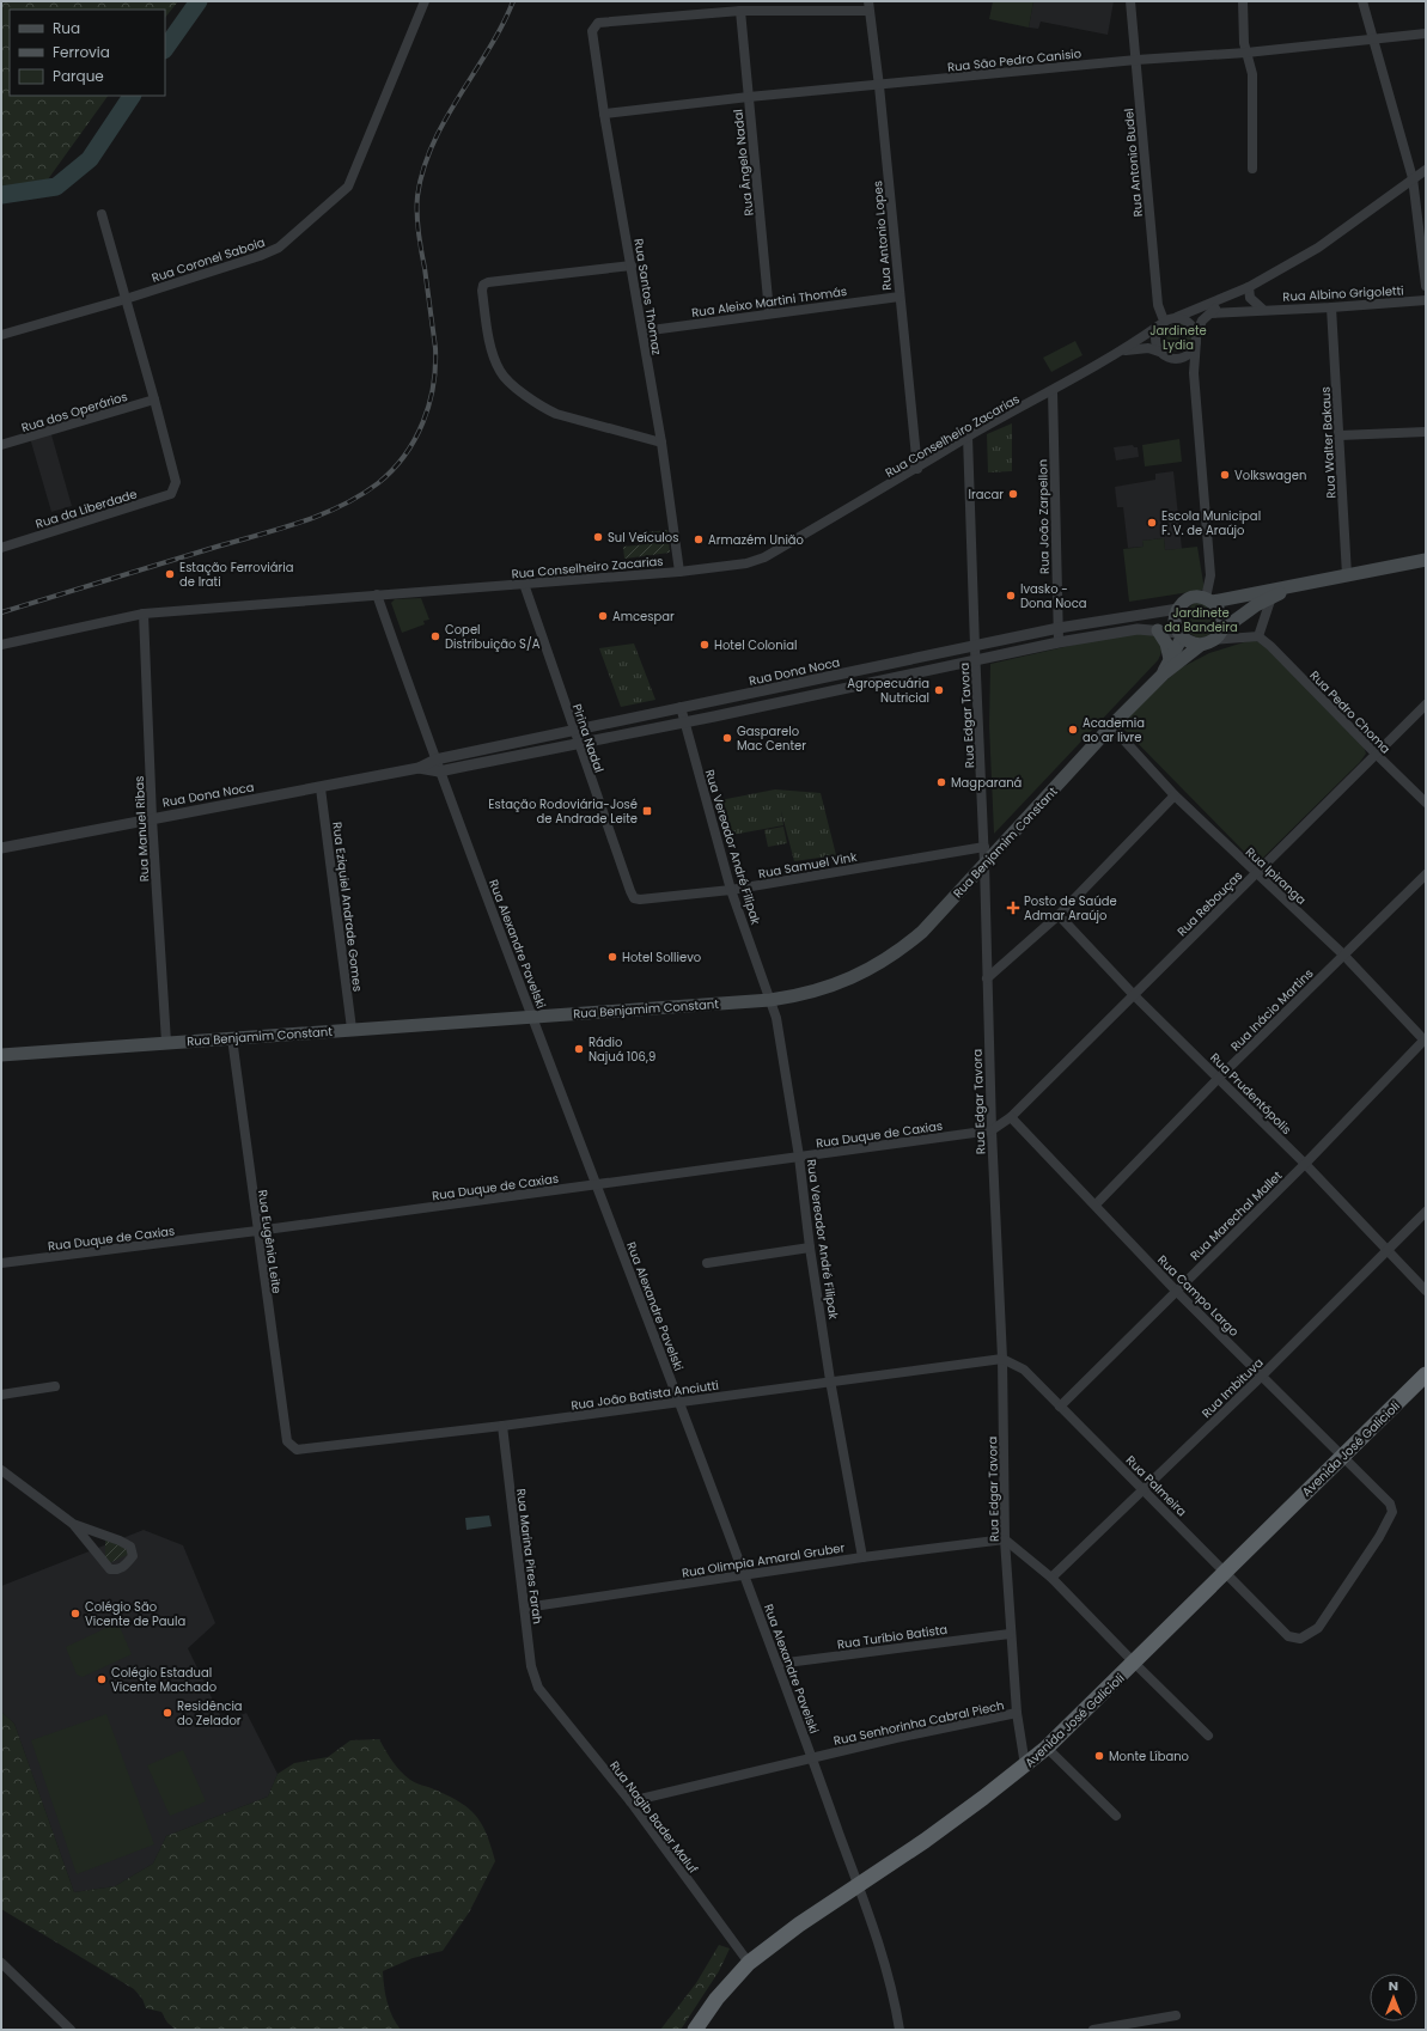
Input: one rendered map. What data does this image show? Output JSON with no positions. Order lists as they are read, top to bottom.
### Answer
{
  "streets": {
    "highway": ["Avenida José Galicioli"],
    "main road": ["Rua Benjamim Constant"],
    "street": [
      "Rua São Pedro Canisio",
      "Rua Ângelo Nadal",
      "Rua Antonio Budel",
      "Rua Antonio Lopes",
      "Rua Coronel Saboia",
      "Rua Albino Grigoletti",
      "Rua Santos Thomaz",
      "Rua Aleixo Martini Thomás",
      "Rua dos Operários",
      "Rua Conselheiro Zacarias",
      "Rua Walter Bakaus",
      "Rua da Liberdade",
      "Rua João Zarpellon",
      "Rua Dona Noca",
      "Rua Pedro Choma",
      "Rua Edgar Tavora",
      "Pirina Nadal",
      "Rua Manuel Ribas",
      "Rua Vereador André Filipak",
      "Rua Samuel Vink",
      "Rua Ipiranga",
      "Rua Rebouças",
      "Rua Eziquiel Andrade Gomes",
      "Rua Alexandre Pavelski",
      "Rua Inácio Martins",
      "Rua Prudentópolis",
      "Rua Duque de Caxias",
      "Rua Marechal Mallet",
      "Rua Eugênia Leite",
      "Rua Campo Largo",
      "Rua Imbituva",
      "Rua João Batista Anciutti",
      "Rua Palmeira",
      "Rua Marina Pires Farah",
      "Rua Olimpia Amaral Gruber",
      "Rua Turíbio Batista",
      "Rua Senhorinha Cabral Piech",
      "Rua Nagib Bader Maluf"
    ]
  },
  "crossings": [
    ["Rua São Pedro Canisio", "Rua Ângelo Nadal"],
    ["Rua São Pedro Canisio", "Rua Antonio Budel"],
    ["Rua São Pedro Canisio", "Rua Antonio Lopes"],
    ["Rua São Pedro Canisio", "Rua Santos Thomaz"],
    ["Rua Ângelo Nadal", "Rua Santos Thomaz"],
    ["Rua Ângelo Nadal", "Rua Aleixo Martini Thomás"],
    ["Rua Antonio Budel", "Rua Conselheiro Zacarias"],
    ["Rua Antonio Lopes", "Rua Aleixo Martini Thomás"],
    ["Rua Antonio Lopes", "Rua Conselheiro Zacarias"],
    ["Rua Albino Grigoletti", "Rua Walter Bakaus"],
    ["Rua Santos Thomaz", "Rua Aleixo Martini Thomás"],
    ["Rua Santos Thomaz", "Rua Conselheiro Zacarias"],
    ["Rua dos Operários", "Rua da Liberdade"],
    ["Rua Conselheiro Zacarias", "Rua João Zarpellon"],
    ["Rua Conselheiro Zacarias", "Rua Edgar Tavora"],
    ["Rua Conselheiro Zacarias", "Pirina Nadal"],
    ["Rua Conselheiro Zacarias", "Rua Manuel Ribas"],
    ["Rua Conselheiro Zacarias", "Rua Alexandre Pavelski"],
    ["Rua João Zarpellon", "Rua Dona Noca"],
    ["Rua Dona Noca", "Rua Edgar Tavora"],
    ["Rua Dona Noca", "Pirina Nadal"],
    ["Rua Dona Noca", "Rua Manuel Ribas"],
    ["Rua Dona Noca", "Rua Benjamim Constant"],
    ["Rua Dona Noca", "Rua Vereador André Filipak"],
    ["Rua Dona Noca", "Rua Eziquiel Andrade Gomes"],
    ["Rua Dona Noca", "Rua Alexandre Pavelski"],
    ["Rua Pedro Choma", "Rua Rebouças"],
    ["Rua Edgar Tavora", "Rua Benjamim Constant"],
    ["Rua Edgar Tavora", "Rua Samuel Vink"],
    ["Rua Edgar Tavora", "Rua Duque de Caxias"],
    ["Rua Edgar Tavora", "Rua João Batista Anciutti"],
    ["Rua Edgar Tavora", "Avenida José Galicioli"],
    ["Rua Edgar Tavora", "Rua Palmeira"],
    ["Rua Edgar Tavora", "Rua Olimpia Amaral Gruber"],
    ["Rua Edgar Tavora", "Rua Turíbio Batista"],
    ["Rua Edgar Tavora", "Rua Senhorinha Cabral Piech"],
    ["Pirina Nadal", "Rua Samuel Vink"],
    ["Rua Manuel Ribas", "Rua Benjamim Constant"],
    ["Rua Benjamim Constant", "Rua Vereador André Filipak"],
    ["Rua Benjamim Constant", "Rua Ipiranga"],
    ["Rua Benjamim Constant", "Rua Eziquiel Andrade Gomes"],
    ["Rua Benjamim Constant", "Rua Alexandre Pavelski"],
    ["Rua Benjamim Constant", "Rua Eugênia Leite"],
    ["Rua Vereador André Filipak", "Rua Samuel Vink"],
    ["Rua Vereador André Filipak", "Rua Duque de Caxias"],
    ["Rua Vereador André Filipak", "Rua João Batista Anciutti"],
    ["Rua Vereador André Filipak", "Rua Olimpia Amaral Gruber"],
    ["Rua Ipiranga", "Rua Rebouças"],
    ["Rua Ipiranga", "Rua Inácio Martins"],
    ["Rua Ipiranga", "Rua Marechal Mallet"],
    ["Rua Rebouças", "Rua Prudentópolis"],
    ["Rua Rebouças", "Rua Campo Largo"],
    ["Rua Alexandre Pavelski", "Rua Duque de Caxias"],
    ["Rua Alexandre Pavelski", "Rua João Batista Anciutti"],
    ["Rua Alexandre Pavelski", "Avenida José Galicioli"],
    ["Rua Alexandre Pavelski", "Rua Olimpia Amaral Gruber"],
    ["Rua Alexandre Pavelski", "Rua Turíbio Batista"],
    ["Rua Alexandre Pavelski", "Rua Senhorinha Cabral Piech"],
    ["Rua Inácio Martins", "Rua Prudentópolis"],
    ["Rua Inácio Martins", "Rua Campo Largo"],
    ["Rua Prudentópolis", "Rua Marechal Mallet"],
    ["Rua Prudentópolis", "Rua Imbituva"],
    ["Rua Duque de Caxias", "Rua Eugênia Leite"],
    ["Rua Marechal Mallet", "Rua Campo Largo"],
    ["Rua Marechal Mallet", "Rua Palmeira"],
    ["Rua Eugênia Leite", "Rua João Batista Anciutti"],
    ["Rua Campo Largo", "Rua Imbituva"],
    ["Rua Campo Largo", "Avenida José Galicioli"],
    ["Rua Campo Largo", "Rua Palmeira"],
    ["Rua Imbituva", "Rua Palmeira"],
    ["Rua João Batista Anciutti", "Rua Palmeira"],
    ["Rua João Batista Anciutti", "Rua Marina Pires Farah"],
    ["Avenida José Galicioli", "Rua Palmeira"],
    ["Avenida José Galicioli", "Rua Nagib Bader Maluf"],
    ["Rua Marina Pires Farah", "Rua Olimpia Amaral Gruber"],
    ["Rua Marina Pires Farah", "Rua Nagib Bader Maluf"],
    ["Rua Senhorinha Cabral Piech", "Rua Nagib Bader Maluf"]
  ],
  "parks": ["Jardinete Lydia", "Jardinete da Bandeira"],
  "places": {
    "other": [
      "Volkswagen",
      "Iracar",
      "Escola Municipal F. V. de Araújo",
      "Sul Veículos",
      "Armazém União",
      "Estação Ferroviária de Irati",
      "Ivasko - Dona Noca",
      "Amcespar",
      "Copel Distribuição S/A",
      "Hotel Colonial",
      "Agropecuária Nutricial",
      "Academia ao ar livre",
      "Gasparelo Mac Center",
      "Magparaná",
      "Hotel Sollievo",
      "Rádio Najuá 106,9",
      "Colégio São Vicente de Paula",
      "Colégio Estadual Vicente Machado",
      "Residência do Zelador",
      "Monte Líbano"
    ],
    "transit": ["Estação Rodoviária-José de Andrade Leite"],
    "health": ["Posto de Saúde Admar Araújo"]
  },
  "legend": ["Rua", "Ferrovia", "Parque"],
  "north": "top"
}
